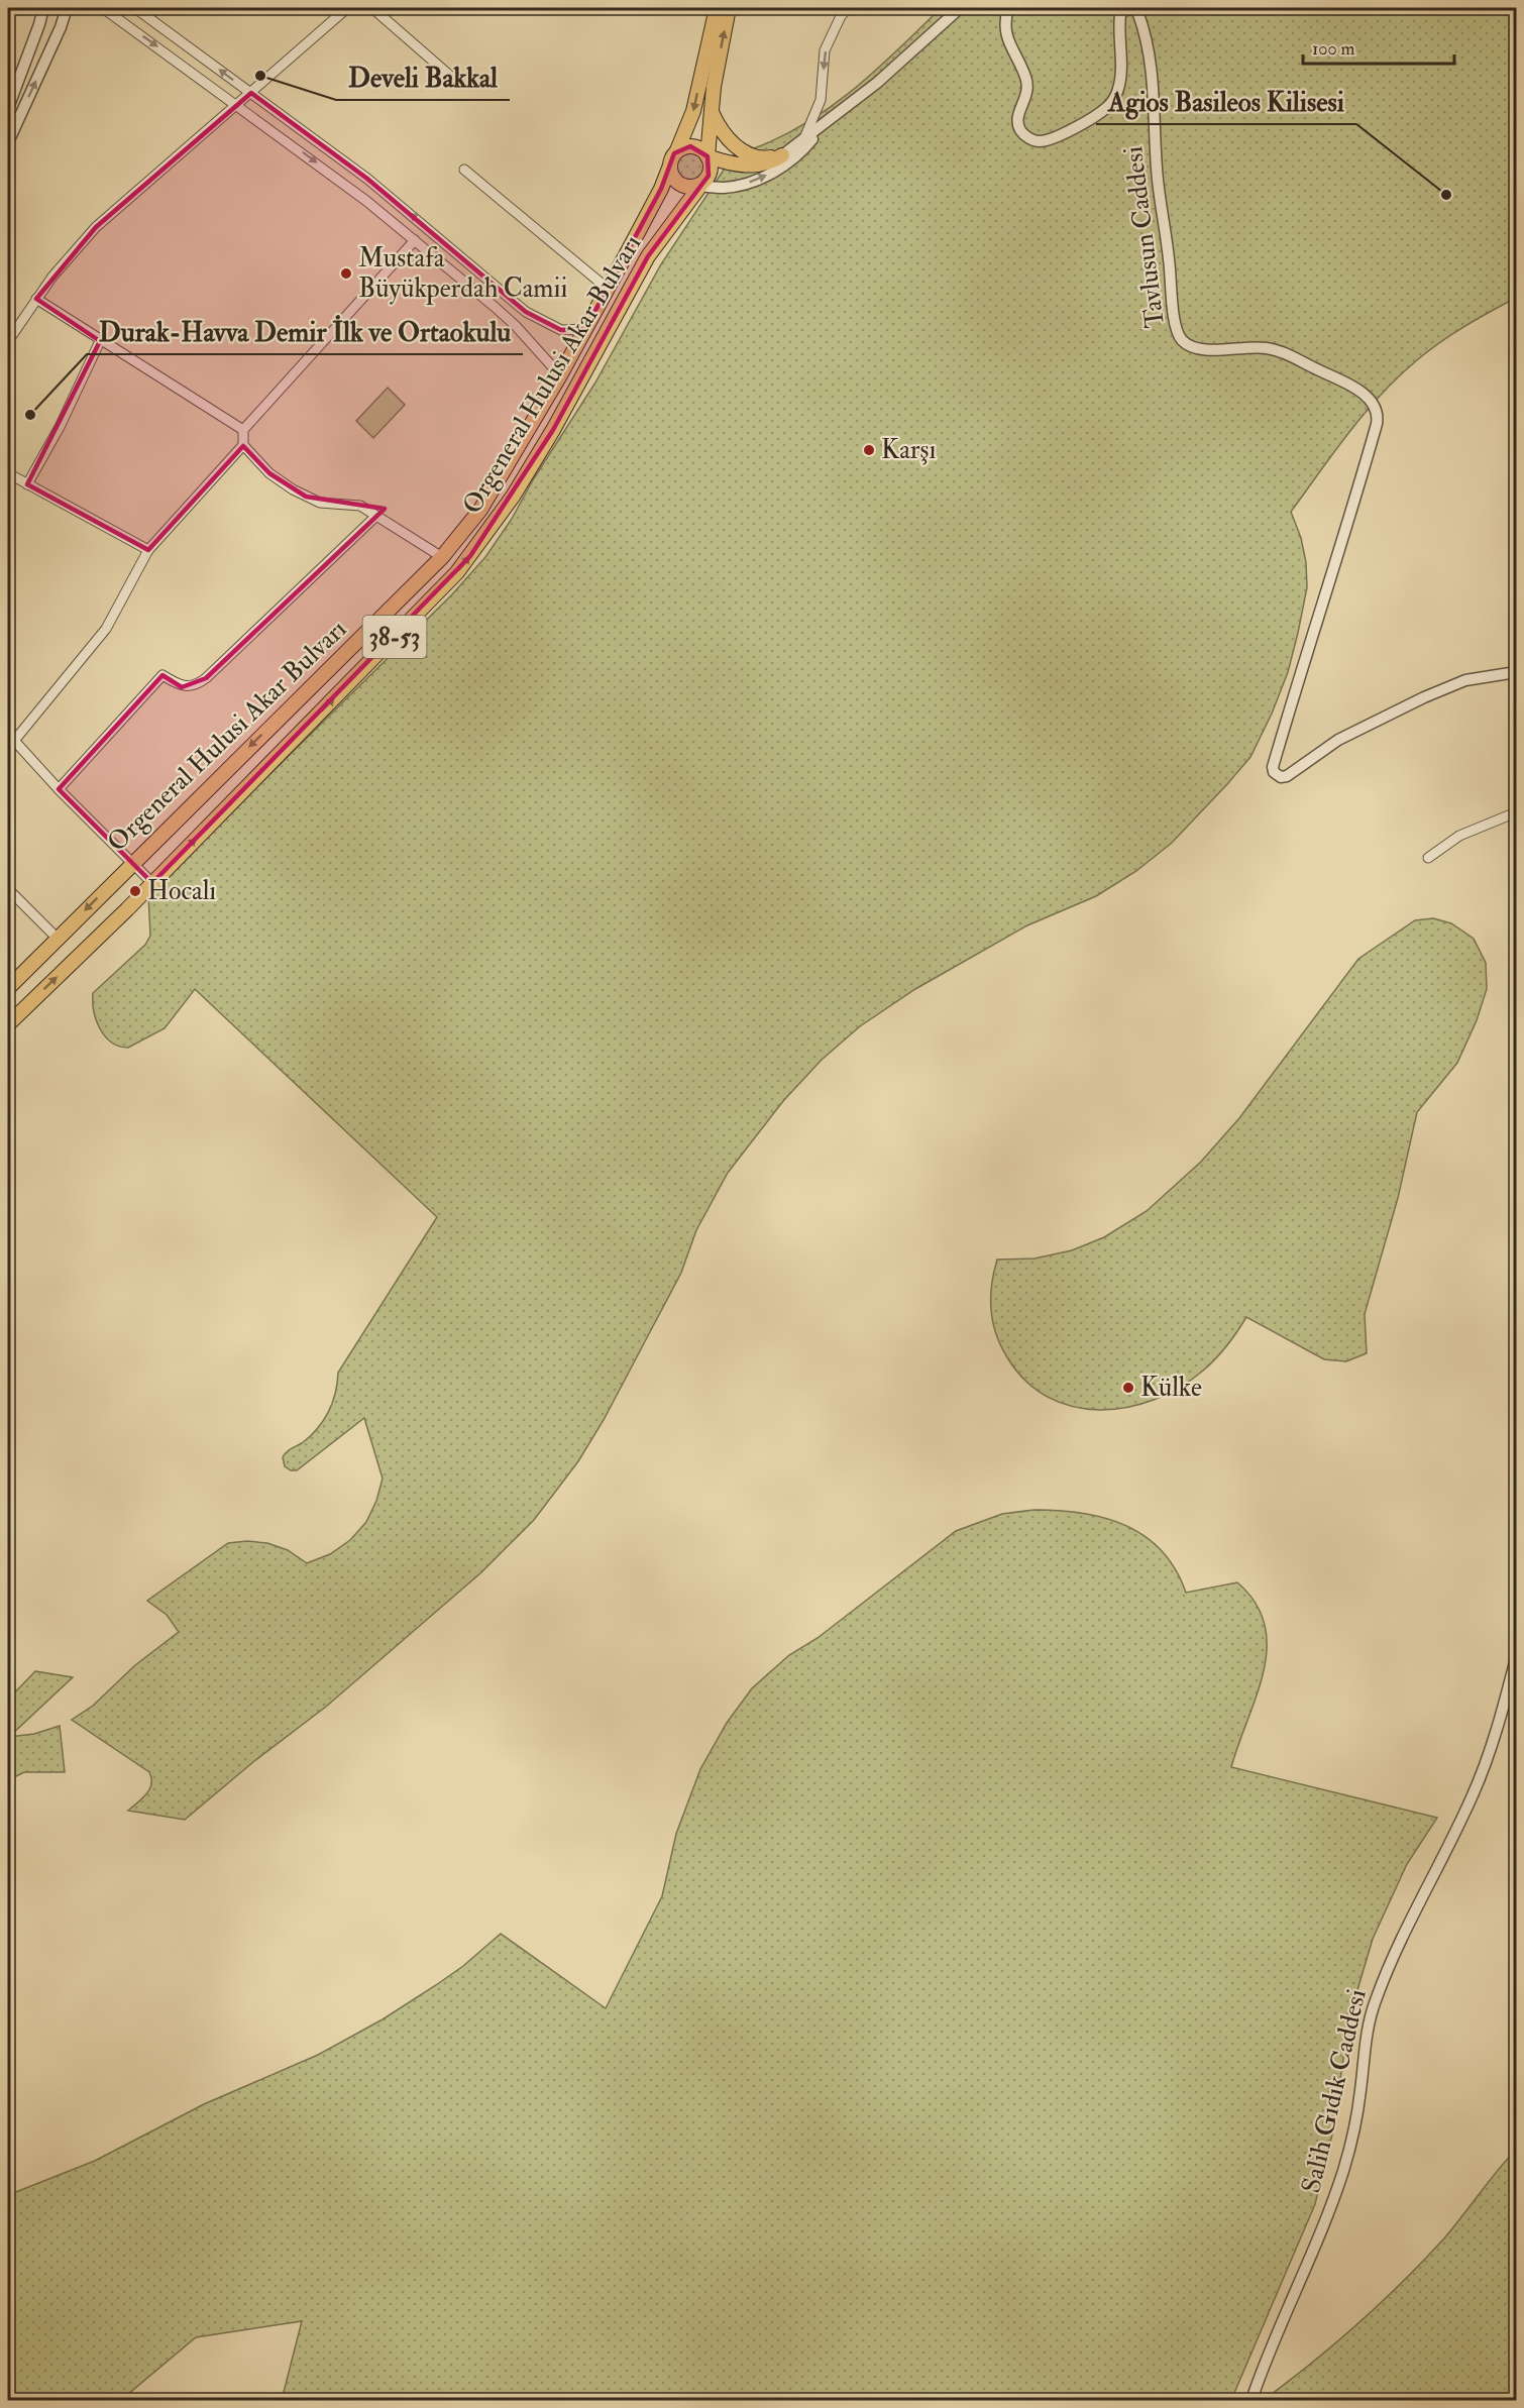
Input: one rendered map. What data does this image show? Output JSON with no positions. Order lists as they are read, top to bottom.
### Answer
{
  "streets": {
    "main road": ["Orgeneral Hulusi Akar Bulvarı", "38-53"],
    "street": ["Tavlusun Caddesi", "Salih Gıdık Caddesi"]
  },
  "places": [
    "Develi Bakkal",
    "Agios Basileos Kilisesi",
    "Mustafa Büyükperdah Camii",
    "Durak-Havva Demir İlk ve Ortaokulu",
    "Karşı",
    "Hocalı",
    "Külke"
  ],
  "scale_bar": "100 m"
}
